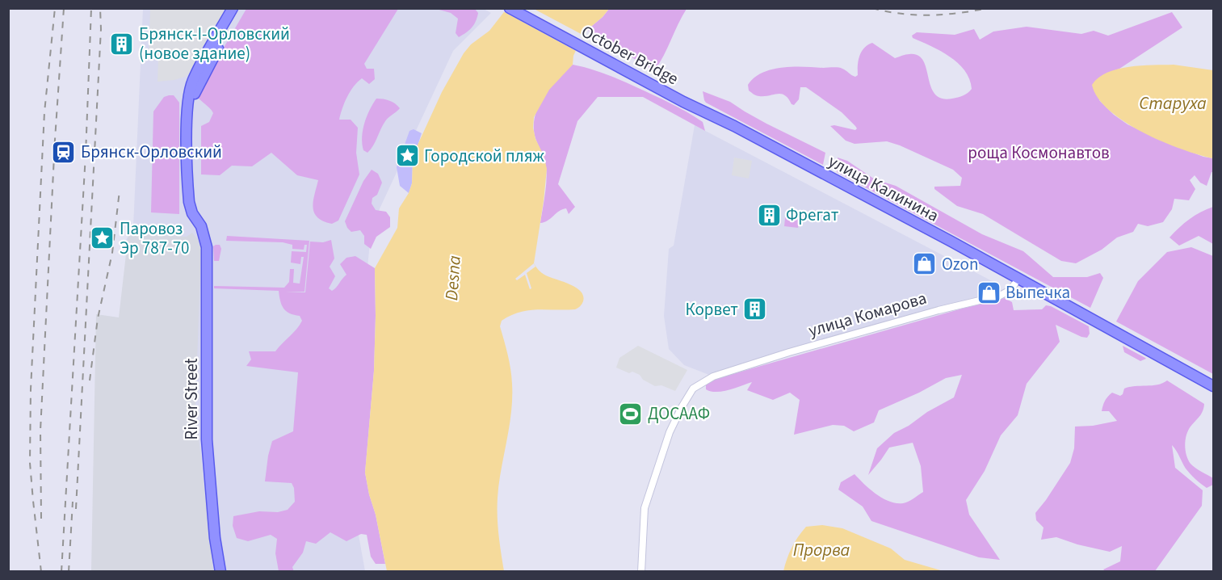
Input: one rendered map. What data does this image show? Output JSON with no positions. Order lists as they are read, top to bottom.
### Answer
{
  "streets": {
    "main road": ["October Bridge", "улица Калинина", "River Street"],
    "street": ["улица Комарова"]
  },
  "crossings": [
    ["October Bridge", "улица Калинина"],
    ["улица Калинина", "улица Комарова"]
  ],
  "water": ["Старуха", "Desna", "Прорва"],
  "parks": ["роща Космонавтов"],
  "places": {
    "building": ["Брянск-I-Орловский (новое здание)", "Фрегат", "Корвет"],
    "station": ["Брянск-Орловский"],
    "place": ["Городской пляж", "Паровоз Эр 787-70"],
    "shop": ["Ozon", "Выпечка"],
    "sports": ["ДОСААФ"]
  }
}
